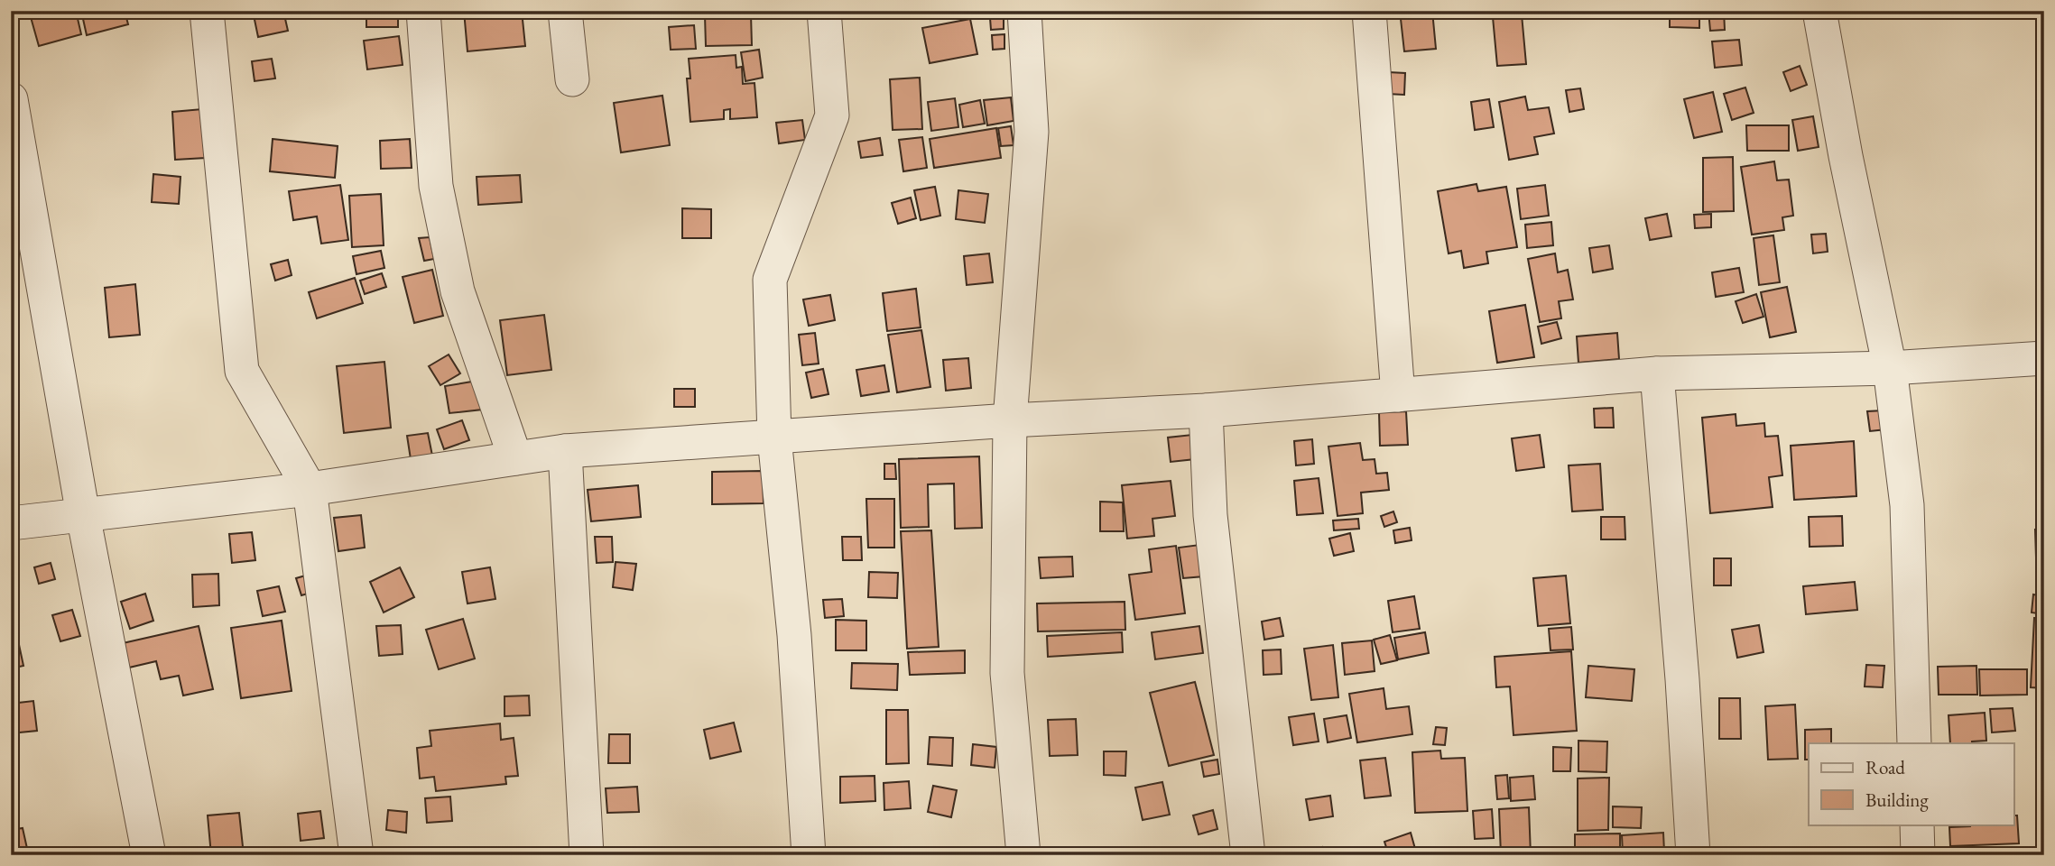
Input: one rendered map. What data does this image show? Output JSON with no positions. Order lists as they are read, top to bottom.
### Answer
{
  "legend": ["Road", "Building"]
}
